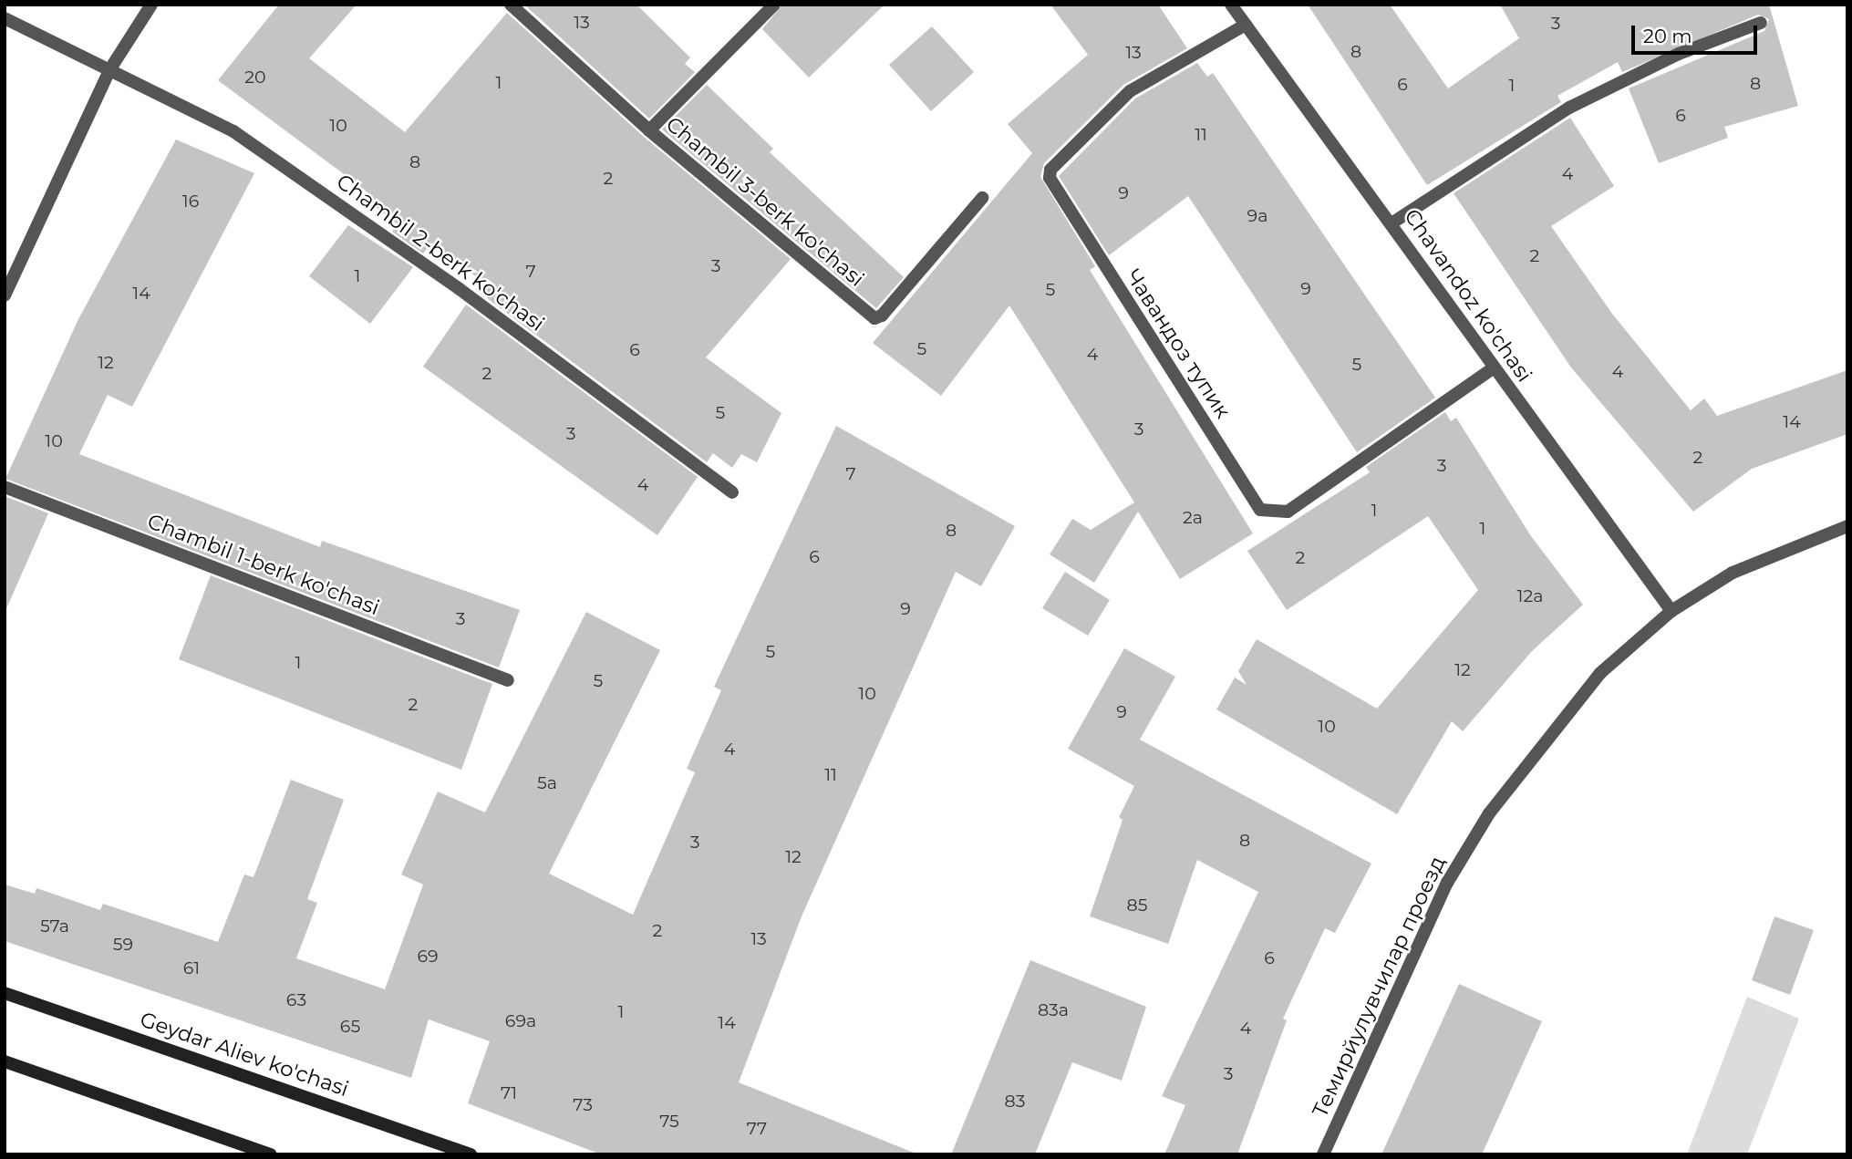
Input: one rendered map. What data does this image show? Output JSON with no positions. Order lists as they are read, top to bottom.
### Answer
{
  "streets": {
    "main road": ["Geydar Aliev ko'chasi"],
    "street": [
      "Chambil 3-berk ko'chasi",
      "Chambil 2-berk ko'chasi",
      "Chavandoz ko'chasi",
      "Чавандоз тупик",
      "Chambil 1-berk ko'chasi",
      "Темирйулувчилар проезд"
    ]
  },
  "crossings": [
    ["Chavandoz ko'chasi", "Чавандоз тупик"],
    ["Chavandoz ko'chasi", "Темирйулувчилар проезд"]
  ],
  "house_numbers": [
    "13",
    "3",
    "8",
    "13",
    "20",
    "1",
    "8",
    "6",
    "1",
    "6",
    "10",
    "11",
    "8",
    "4",
    "2",
    "9",
    "16",
    "9a",
    "2",
    "3",
    "7",
    "1",
    "9",
    "5",
    "14",
    "5",
    "6",
    "4",
    "12",
    "5",
    "4",
    "2",
    "5",
    "14",
    "3",
    "3",
    "10",
    "2",
    "3",
    "7",
    "4",
    "1",
    "2a",
    "1",
    "8",
    "6",
    "2",
    "12a",
    "9",
    "3",
    "5",
    "1",
    "12",
    "5",
    "10",
    "2",
    "9",
    "10",
    "4",
    "11",
    "5a",
    "8",
    "3",
    "12",
    "85",
    "57a",
    "2",
    "13",
    "59",
    "69",
    "6",
    "61",
    "63",
    "83a",
    "1",
    "69a",
    "14",
    "65",
    "4",
    "3",
    "71",
    "83",
    "73",
    "75",
    "77"
  ],
  "scale_bar": "20 m"
}
